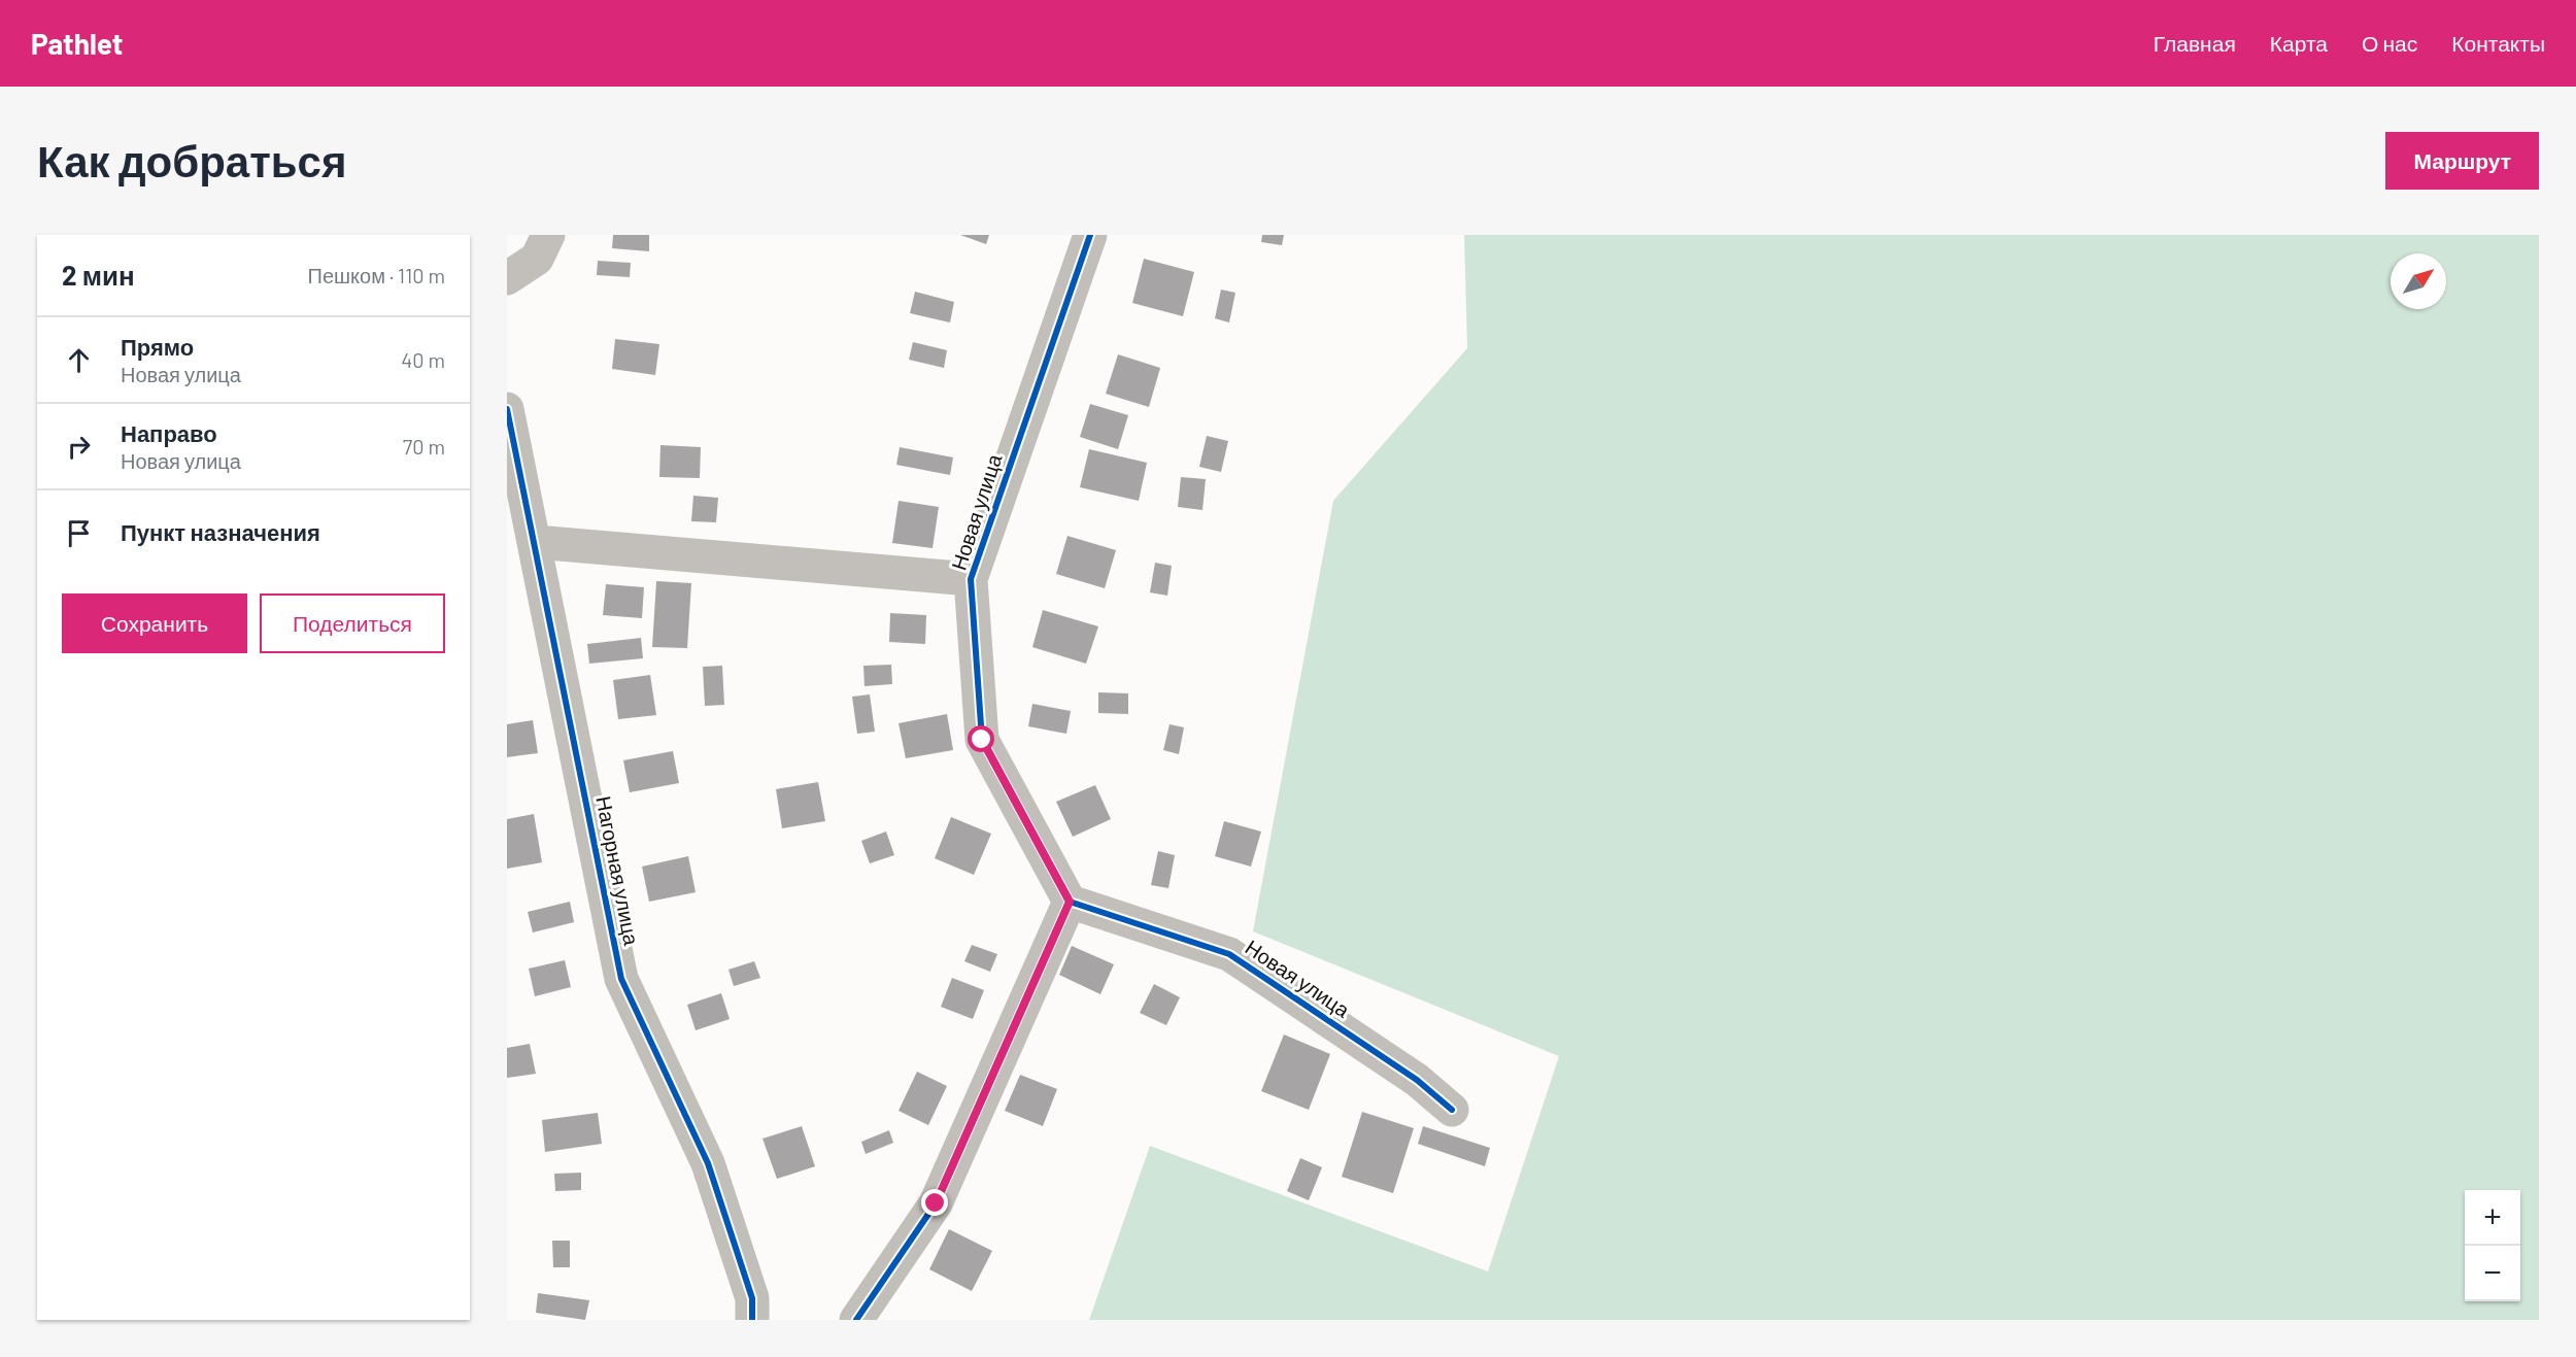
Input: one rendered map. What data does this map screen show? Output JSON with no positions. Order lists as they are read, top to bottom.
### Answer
{
  "streets": {
    "street": ["Новая улица", "Нагорная улица"]
  },
  "north": "top right",
  "page": {
    "header": "Pathlet",
    "nav": [
      "Главная",
      "Карта",
      "О нас",
      "Контакты"
    ],
    "buttons": [
      "Маршрут",
      ["Сохранить", "Поделиться"]
    ],
    "title": "Как добраться",
    "heading": ["2 мин", "Пешком · 110 m"],
    "list": [
      ["Прямо", "Новая улица", "40 m"],
      ["Направо", "Новая улица", "70 m"],
      "Пункт назначения"
    ],
    "map_buttons": ["+", "−"]
  }
}
